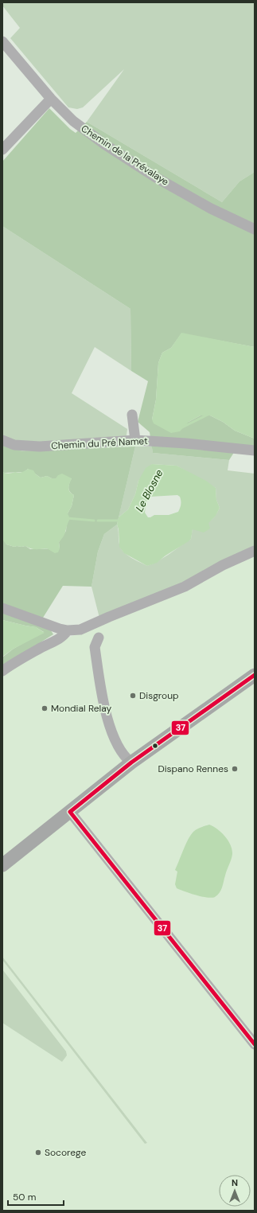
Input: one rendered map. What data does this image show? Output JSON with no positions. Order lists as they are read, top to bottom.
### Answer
{
  "streets": {
    "street": ["Chemin de la Prévalaye", "Chemin du Pré Namet"]
  },
  "water": ["Le Blosne"],
  "places": [
    "Disgroup",
    "Mondial Relay",
    "Dispano Rennes",
    "Socorege"
  ],
  "lines": ["transit line 37"],
  "scale_bar": "50 m",
  "north": "top"
}
